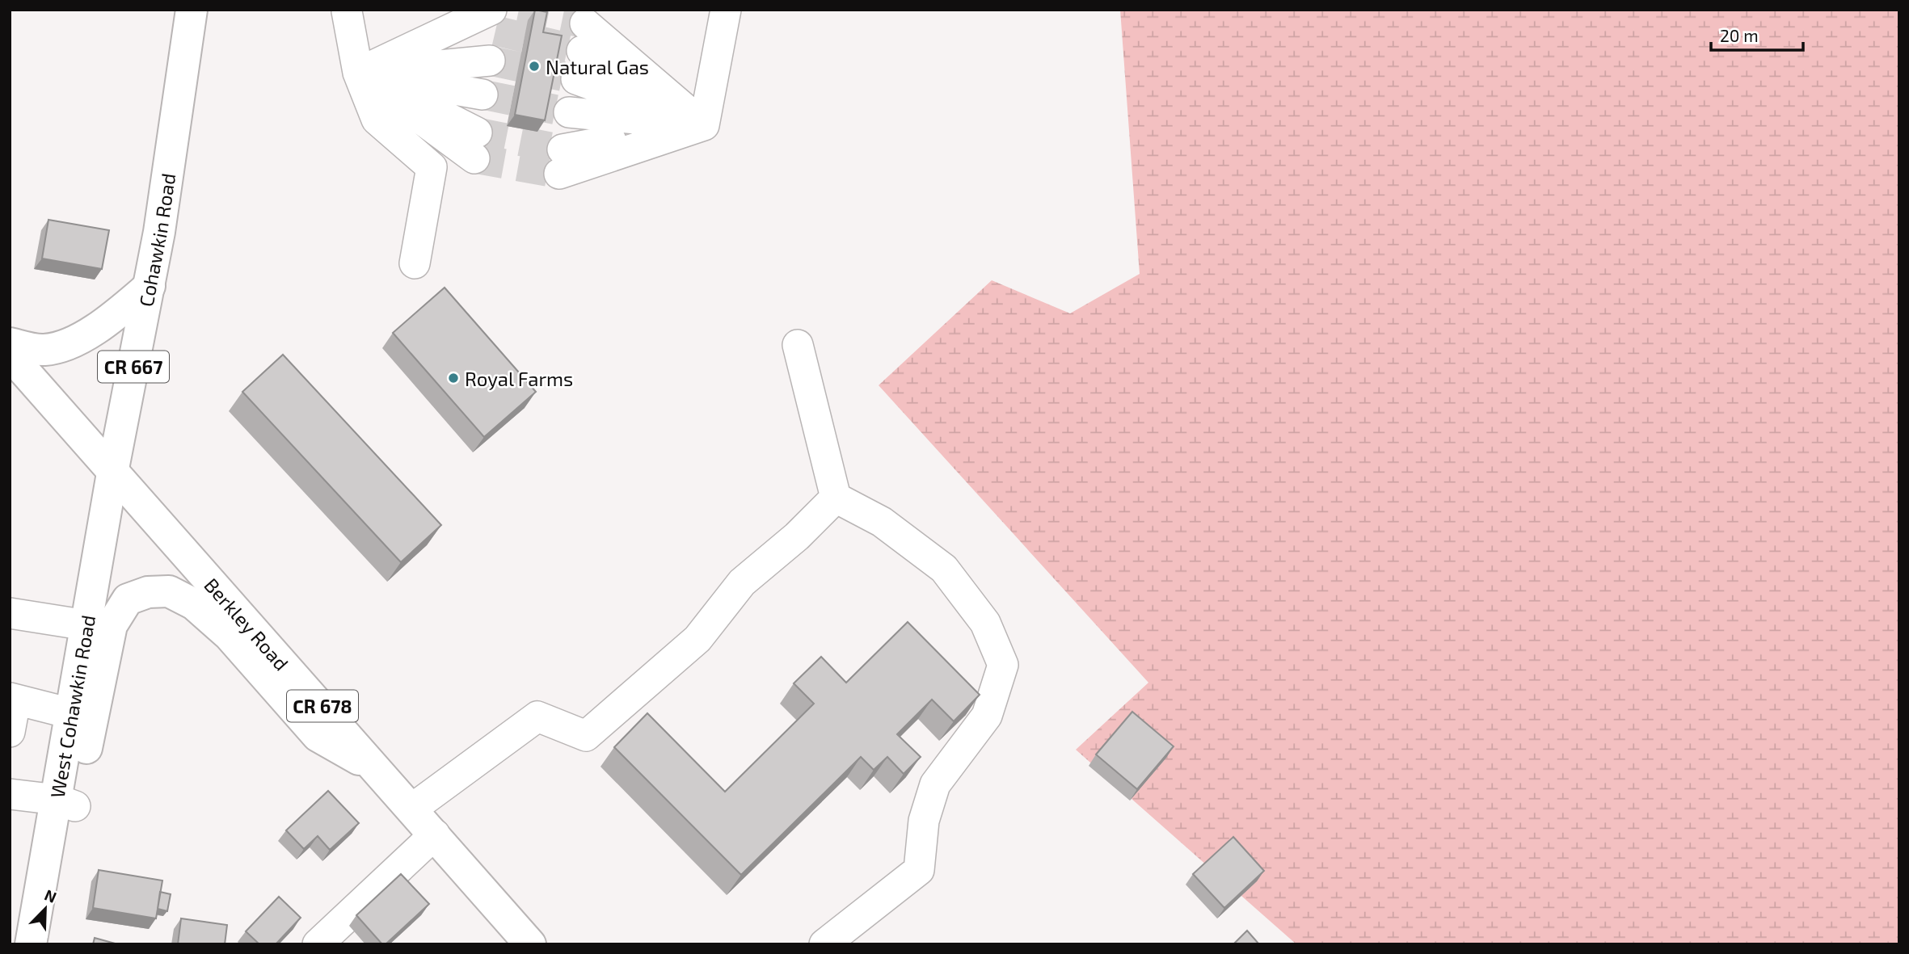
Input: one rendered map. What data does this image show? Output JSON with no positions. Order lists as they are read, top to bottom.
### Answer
{
  "streets": {
    "main road": [
      "Cohawkin Road",
      "CR 667",
      "Berkley Road",
      "CR 678",
      "West Cohawkin Road"
    ]
  },
  "crossings": [
    ["Cohawkin Road", "Berkley Road"],
    ["Cohawkin Road", "West Cohawkin Road"],
    ["Berkley Road", "West Cohawkin Road"]
  ],
  "places": ["Natural Gas", "Royal Farms"],
  "scale_bar": "20 m",
  "north": "top right"
}
